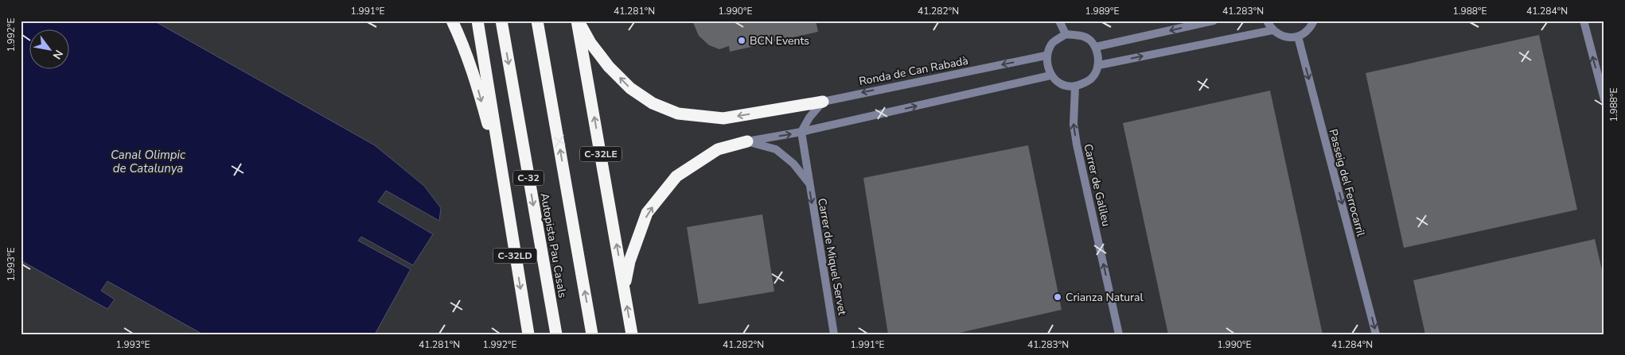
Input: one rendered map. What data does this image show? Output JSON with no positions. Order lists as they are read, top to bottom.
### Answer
{
  "streets": {
    "highway": [
      "C-32LE",
      "C-32",
      "Autopista Pau Casals",
      "C-32LD"
    ],
    "street": [
      "Ronda de Can Rabadà",
      "Passeig del Ferrocarril",
      "Carrer de Galileu",
      "Carrer de Miquel Servet"
    ]
  },
  "crossings": [
    ["Ronda de Can Rabadà", "Carrer de Galileu"]
  ],
  "one_way": ["Passeig del Ferrocarril", "Carrer de Galileu", "Carrer de Miquel Servet"],
  "water": ["Canal Olimpic de Catalunya"],
  "places": ["BCN Events", "Crianza Natural"],
  "north": "bottom right",
  "coordinates": [
    "1.991°E",
    "41.281°N",
    "1.990°E",
    "41.282°N",
    "1.989°E",
    "41.283°N",
    "1.988°E",
    "41.284°N",
    "1.992°E",
    "1.993°E"
  ]
}
